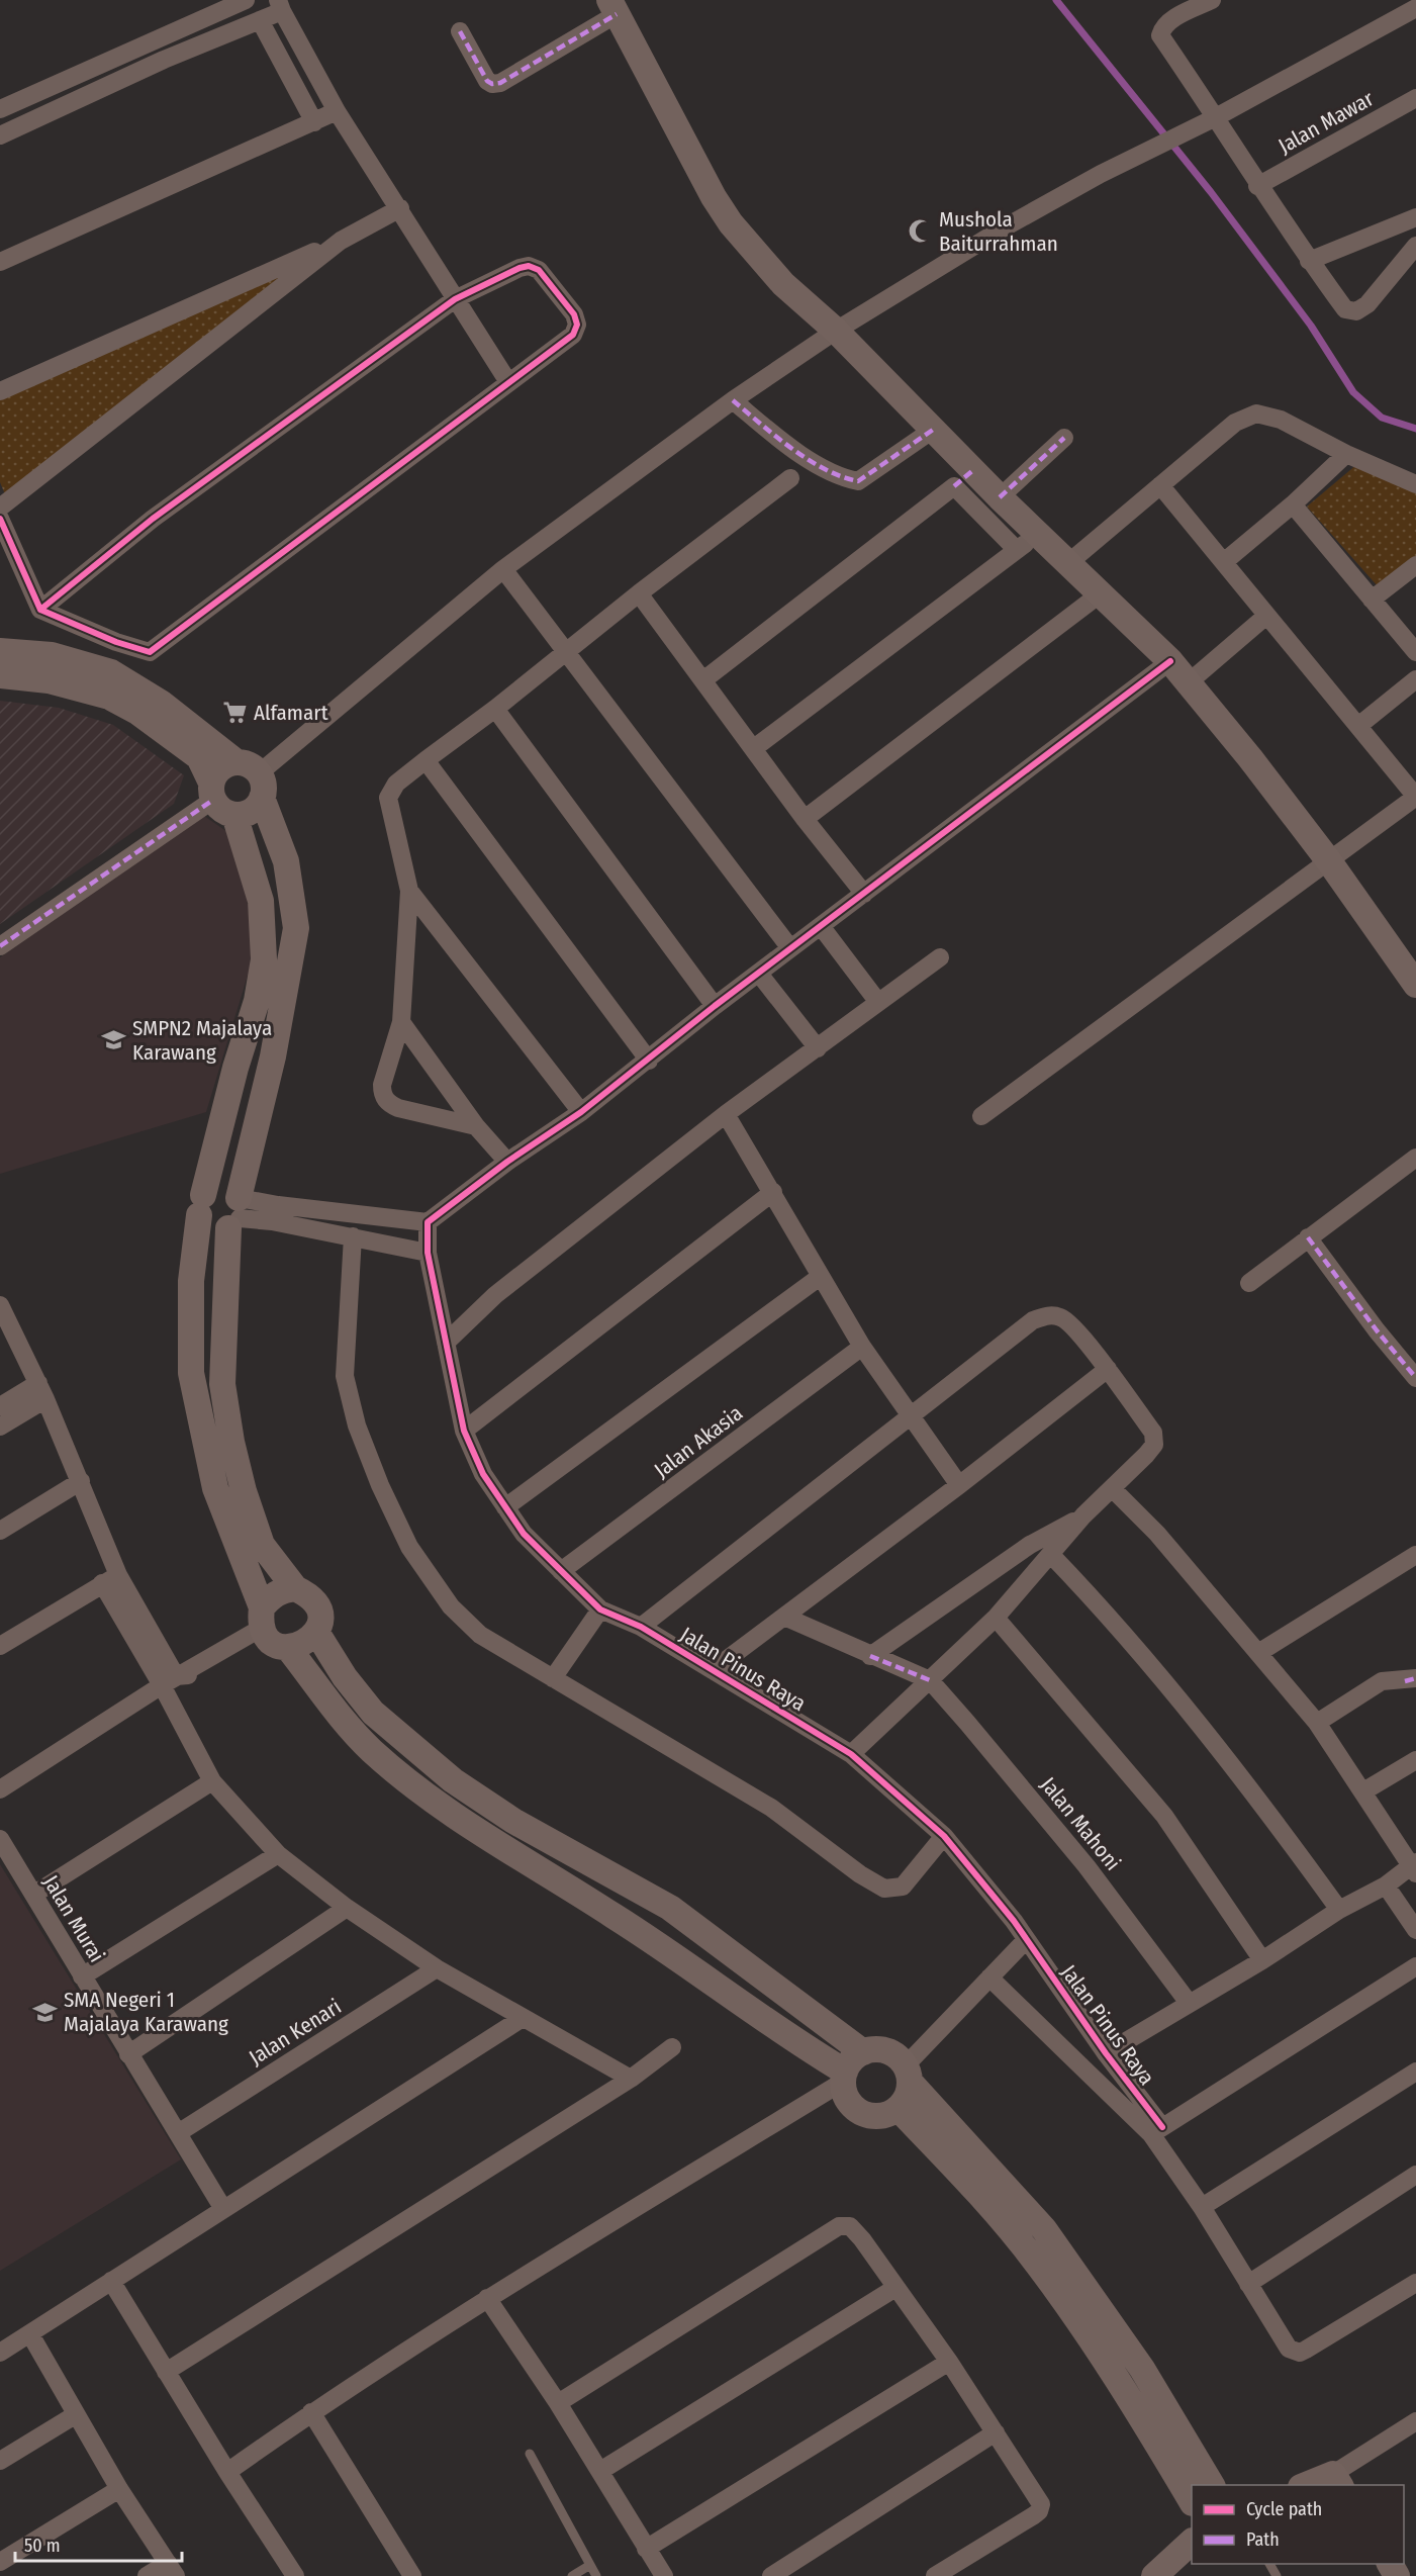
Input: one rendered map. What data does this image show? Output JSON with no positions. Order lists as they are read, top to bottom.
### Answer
{
  "streets": {
    "street": [
      "Jalan Mawar",
      "Jalan Akasia",
      "Jalan Pinus Raya",
      "Jalan Mahoni",
      "Jalan Murai",
      "Jalan Kenari"
    ]
  },
  "crossings": [
    ["Jalan Akasia", "Jalan Pinus Raya"],
    ["Jalan Murai", "Jalan Kenari"]
  ],
  "places": {
    "mosque": ["Mushola Baiturrahman"],
    "supermarket": ["Alfamart"],
    "school or university": ["SMPN2 Majalaya Karawang", "SMA Negeri 1 Majalaya Karawang"]
  },
  "legend": ["Cycle path", "Path"],
  "scale_bar": "50 m"
}
